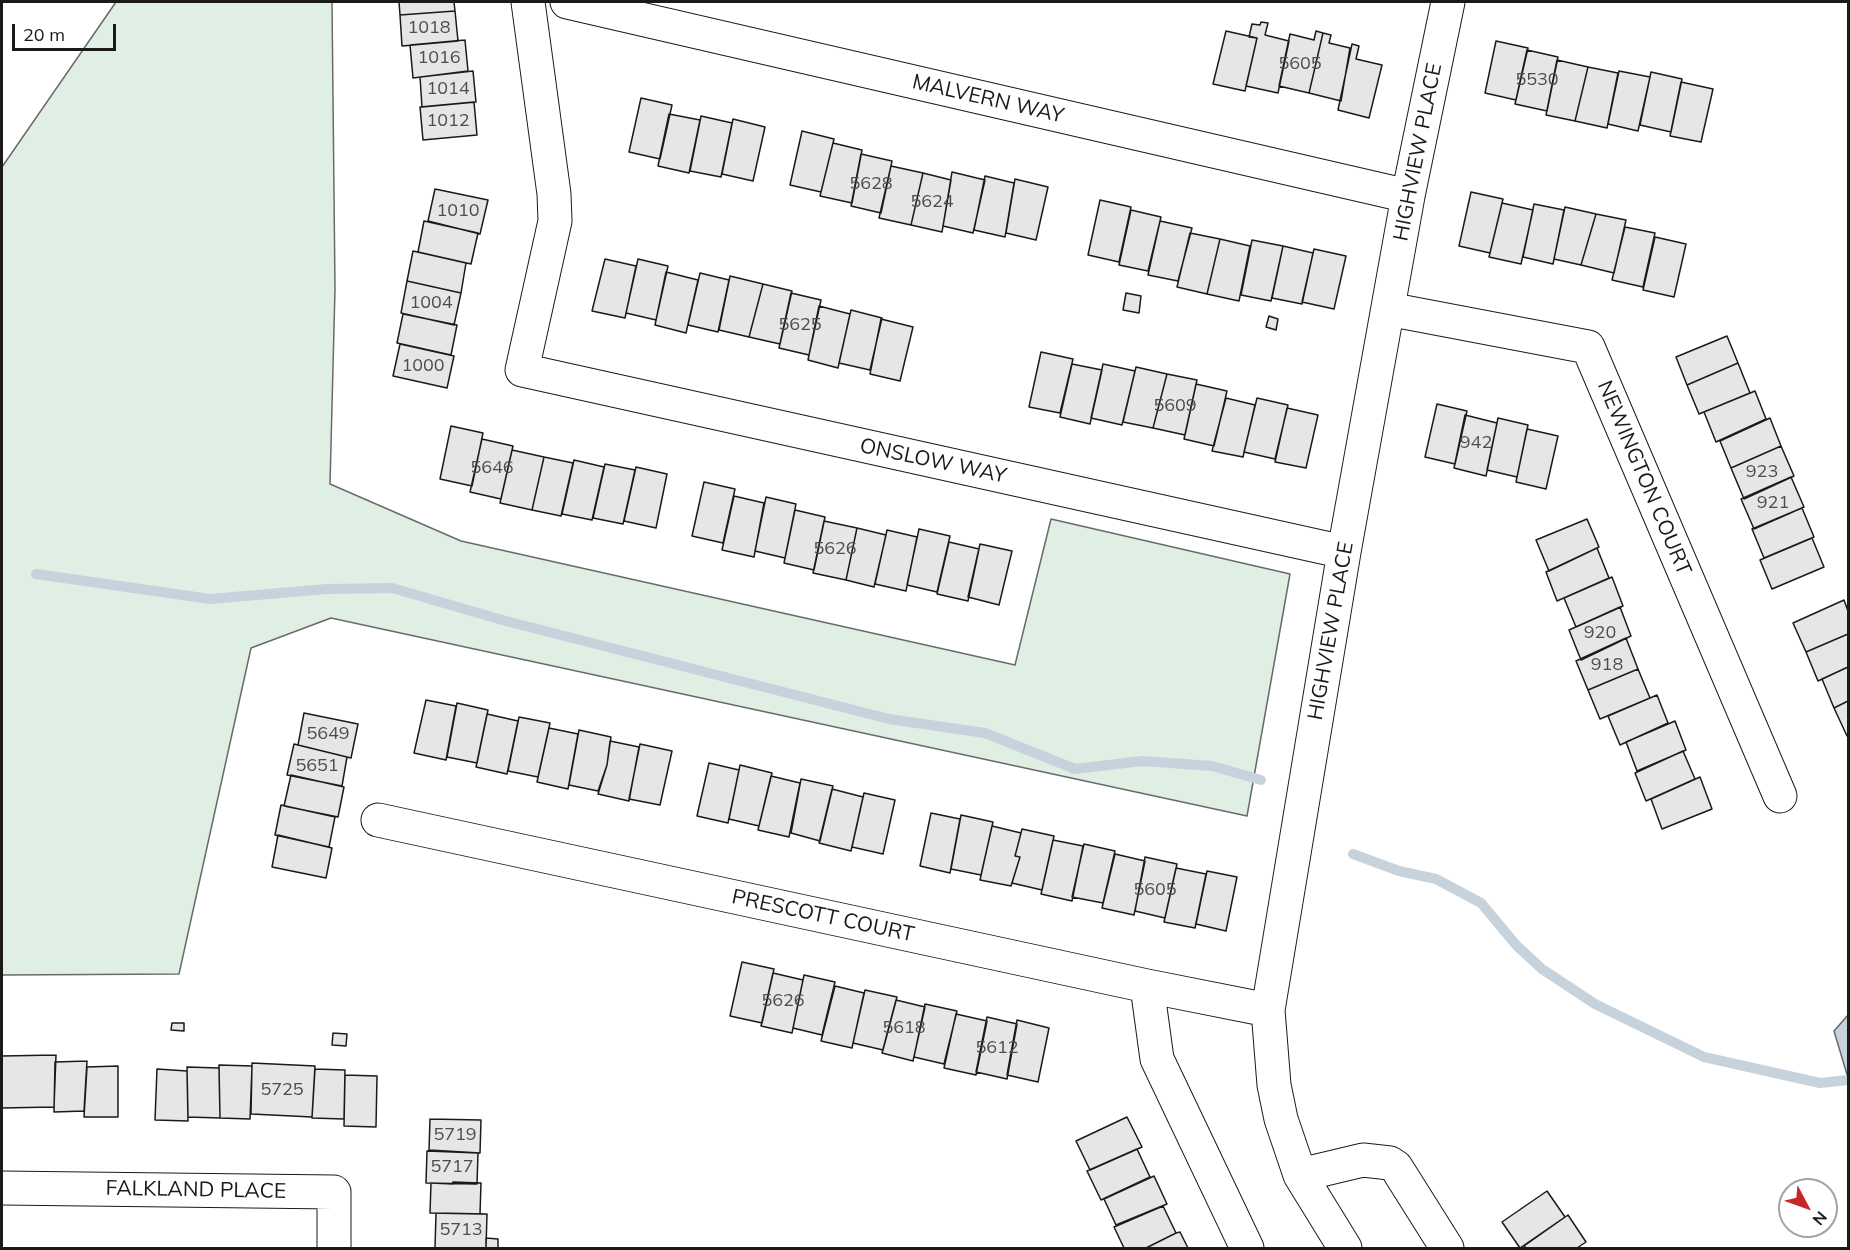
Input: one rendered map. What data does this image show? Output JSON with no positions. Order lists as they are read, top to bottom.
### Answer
{
  "streets": {
    "street": [
      "MALVERN WAY",
      "HIGHVIEW PLACE",
      "ONSLOW WAY",
      "NEWINGTON COURT",
      "PRESCOTT COURT",
      "FALKLAND PLACE"
    ]
  },
  "crossings": [
    ["MALVERN WAY", "HIGHVIEW PLACE"],
    ["HIGHVIEW PLACE", "ONSLOW WAY"],
    ["HIGHVIEW PLACE", "NEWINGTON COURT"],
    ["HIGHVIEW PLACE", "PRESCOTT COURT"]
  ],
  "house_numbers": [
    "1018",
    "1016",
    "5605",
    "5530",
    "1014",
    "1012",
    "5628",
    "5624",
    "1010",
    "1004",
    "5625",
    "1000",
    "5609",
    "942",
    "5646",
    "923",
    "921",
    "5626",
    "920",
    "918",
    "5649",
    "5651",
    "5605",
    "5626",
    "5618",
    "5612",
    "5725",
    "5719",
    "5717",
    "5713"
  ],
  "scale_bar": "20 m",
  "north": "bottom right"
}
